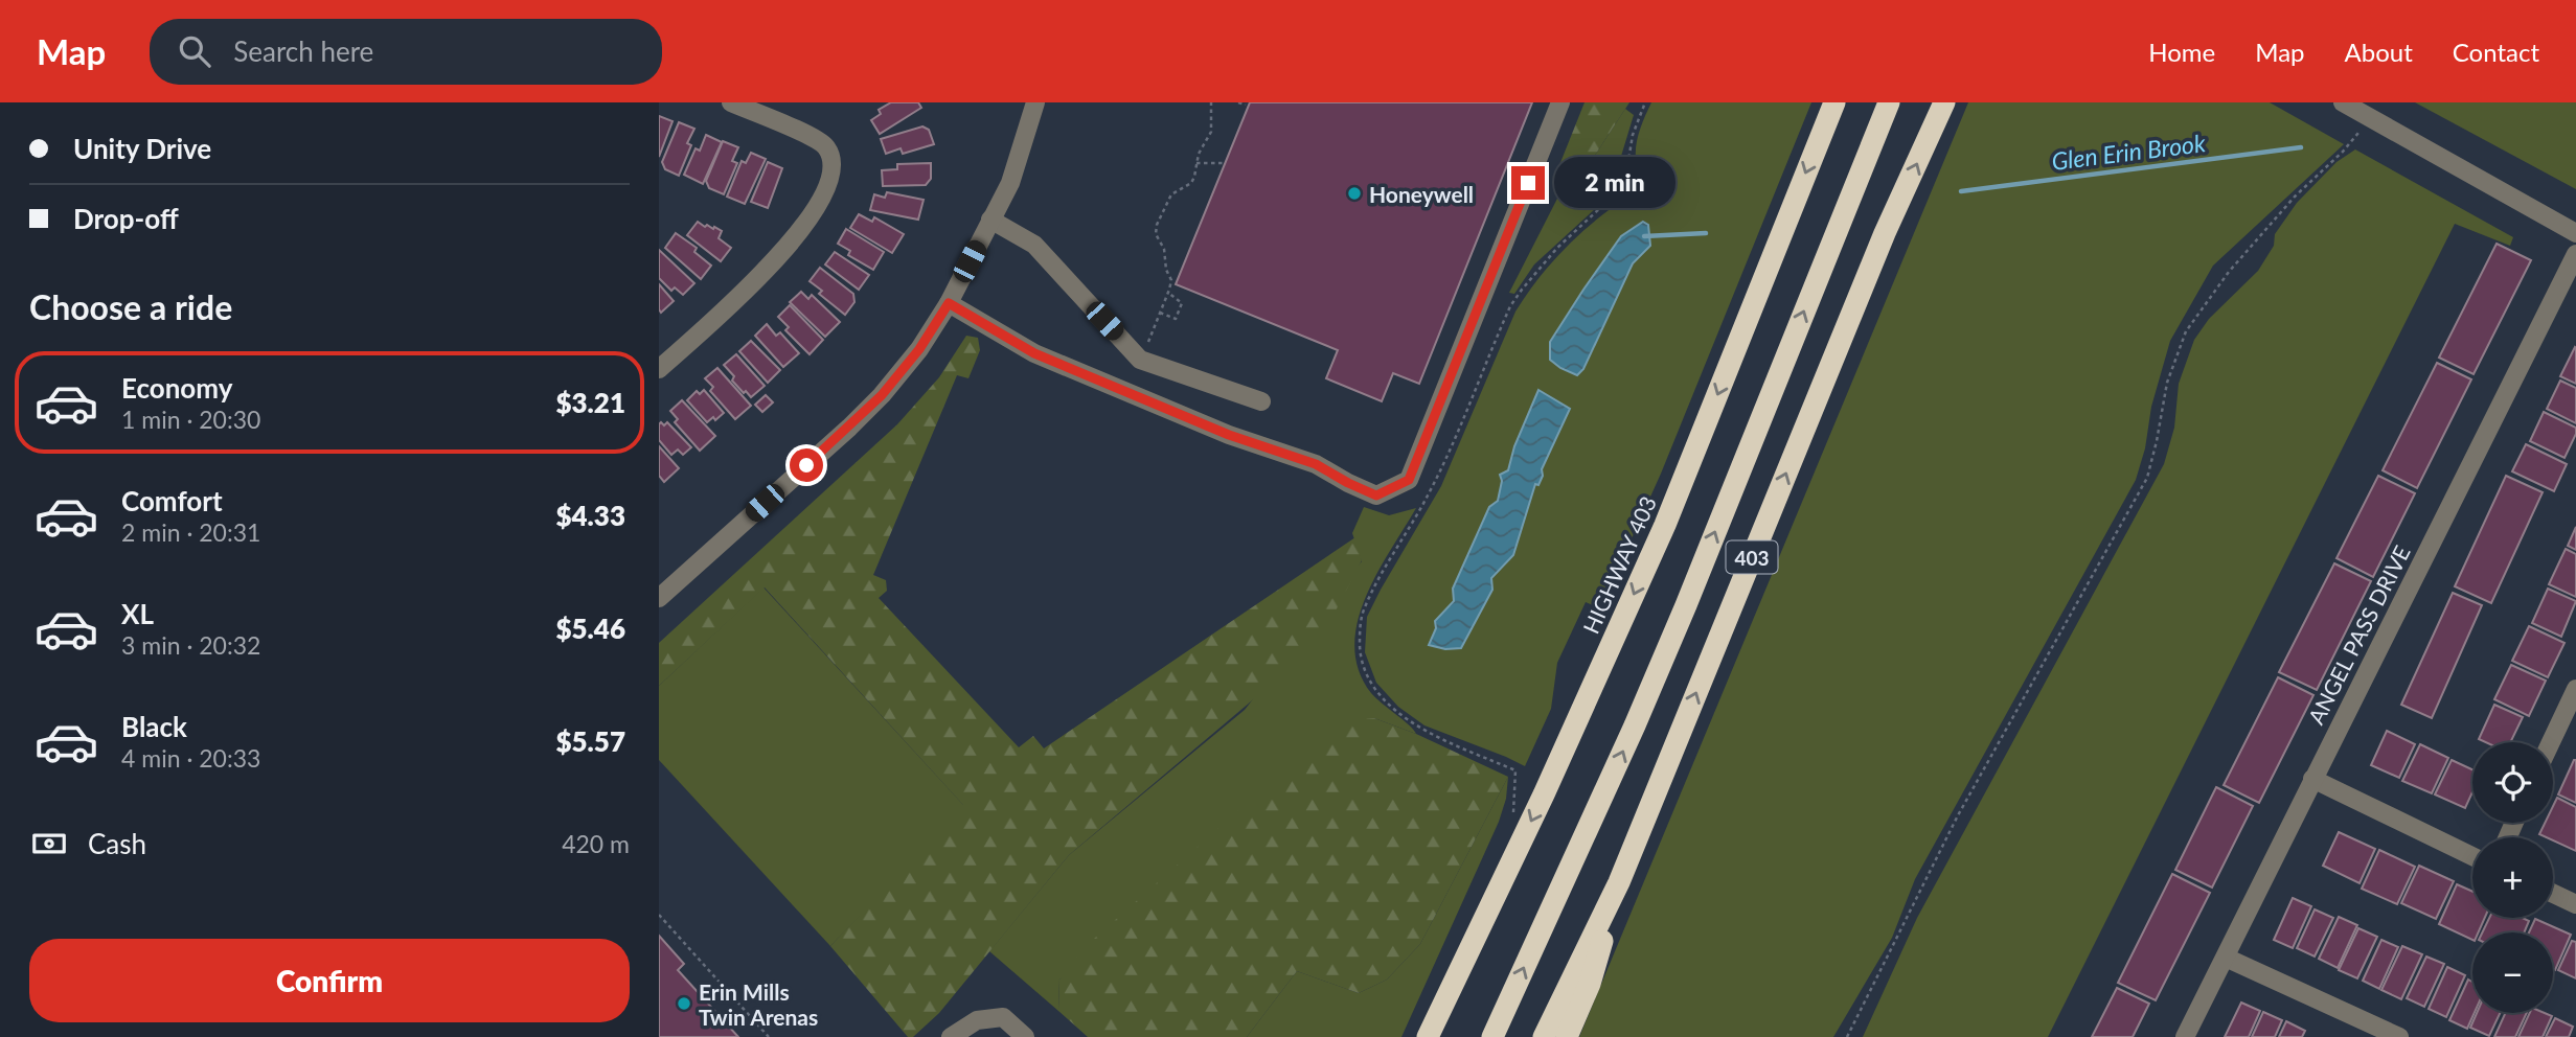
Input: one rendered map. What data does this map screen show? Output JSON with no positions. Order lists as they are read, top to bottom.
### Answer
{
  "streets": {
    "highway": ["403", "HIGHWAY 403"],
    "street": ["ANGEL PASS DRIVE"]
  },
  "water": ["Glen Erin Brook"],
  "places": ["Honeywell", "Erin Mills Twin Arenas"],
  "page": {
    "header": "Map",
    "search": "Search here",
    "nav": [
      "Home",
      "Map",
      "About",
      "Contact"
    ],
    "banner": ["Unity Drive", "Drop-off"],
    "bubble": "2 min",
    "heading": "Choose a ride",
    "list": [
      {
        "name": "Economy",
        "note": "1 min · 20:30",
        "value": "$3.21"
      },
      {
        "name": "Comfort",
        "note": "2 min · 20:31",
        "value": "$4.33"
      },
      {
        "name": "XL",
        "note": "3 min · 20:32",
        "value": "$5.46"
      },
      {
        "name": "Black",
        "note": "4 min · 20:33",
        "value": "$5.57"
      }
    ],
    "map_buttons": ["+", "−"],
    "pay": ["Cash", "420 m"],
    "buttons": "Confirm"
  }
}
